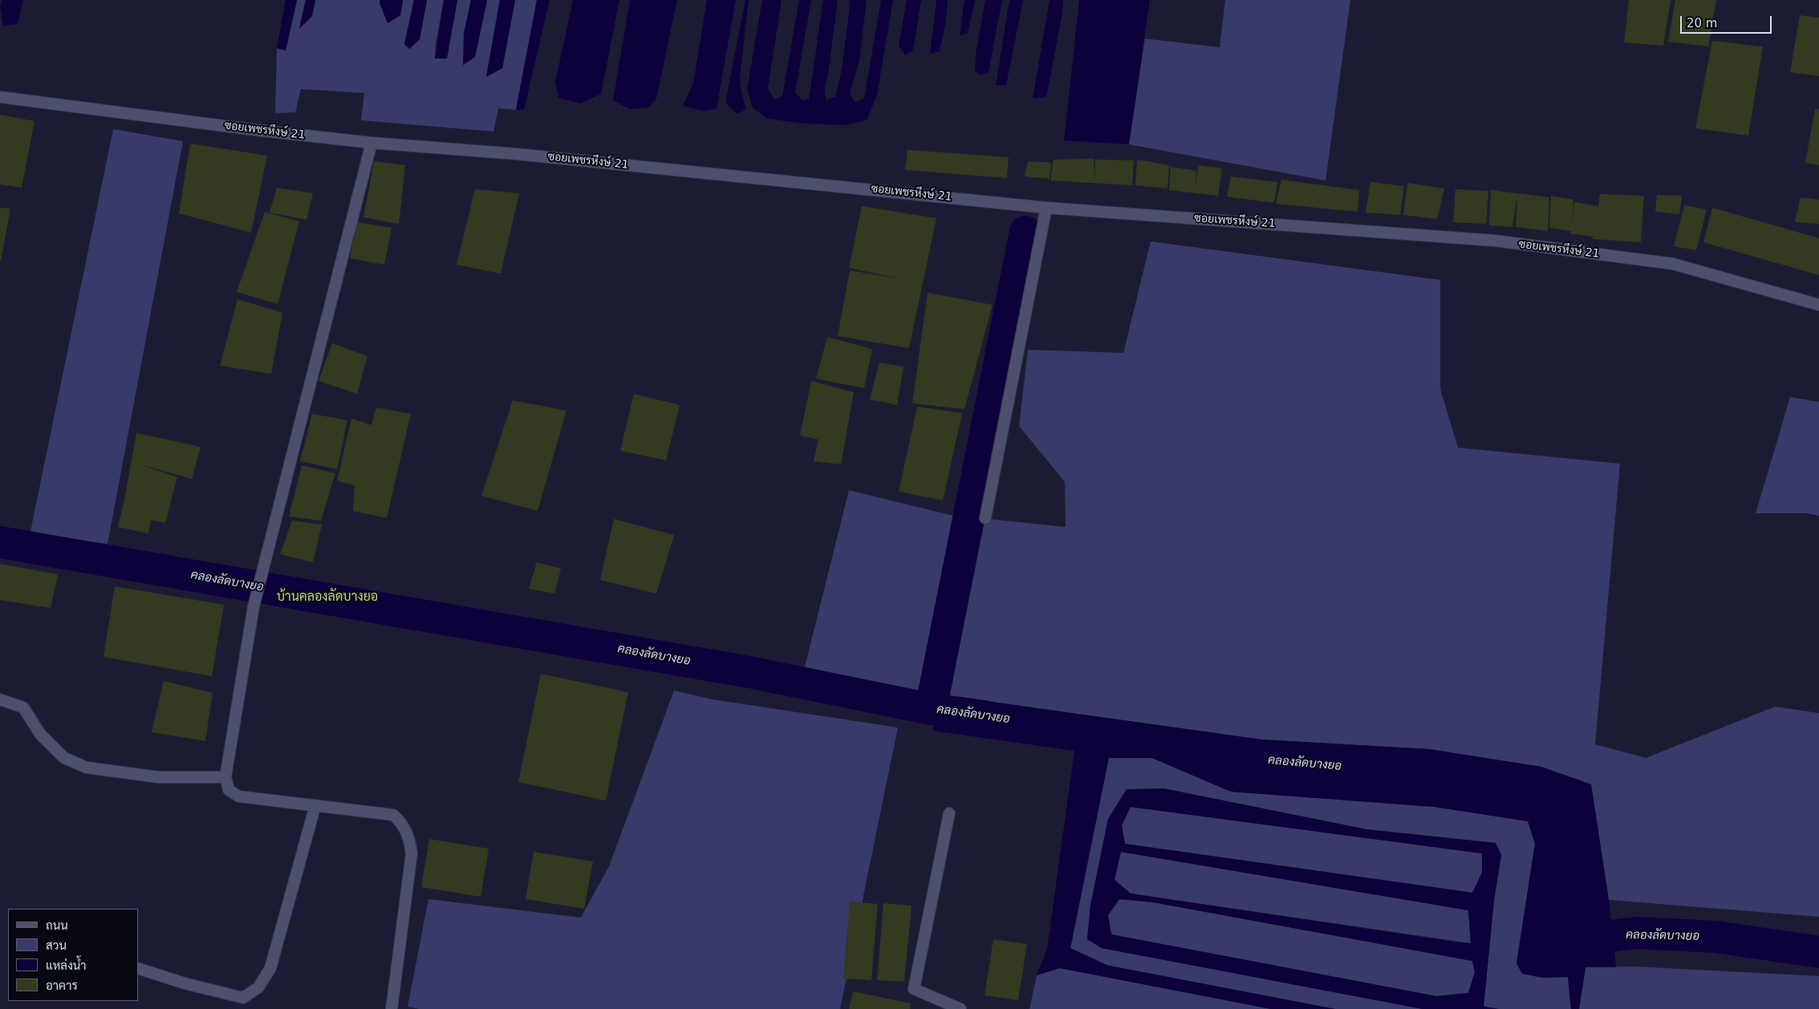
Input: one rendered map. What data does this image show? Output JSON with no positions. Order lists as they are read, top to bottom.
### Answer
{
  "streets": {
    "street": ["ซอยเพชรหึงษ์ 21"]
  },
  "districts": ["บ้านคลองลัดบางยอ"],
  "water": ["คลองลัดบางยอ"],
  "legend": [
    "ถนน",
    "สวน",
    "แหล่งน้ำ",
    "อาคาร"
  ],
  "scale_bar": "20 m"
}
